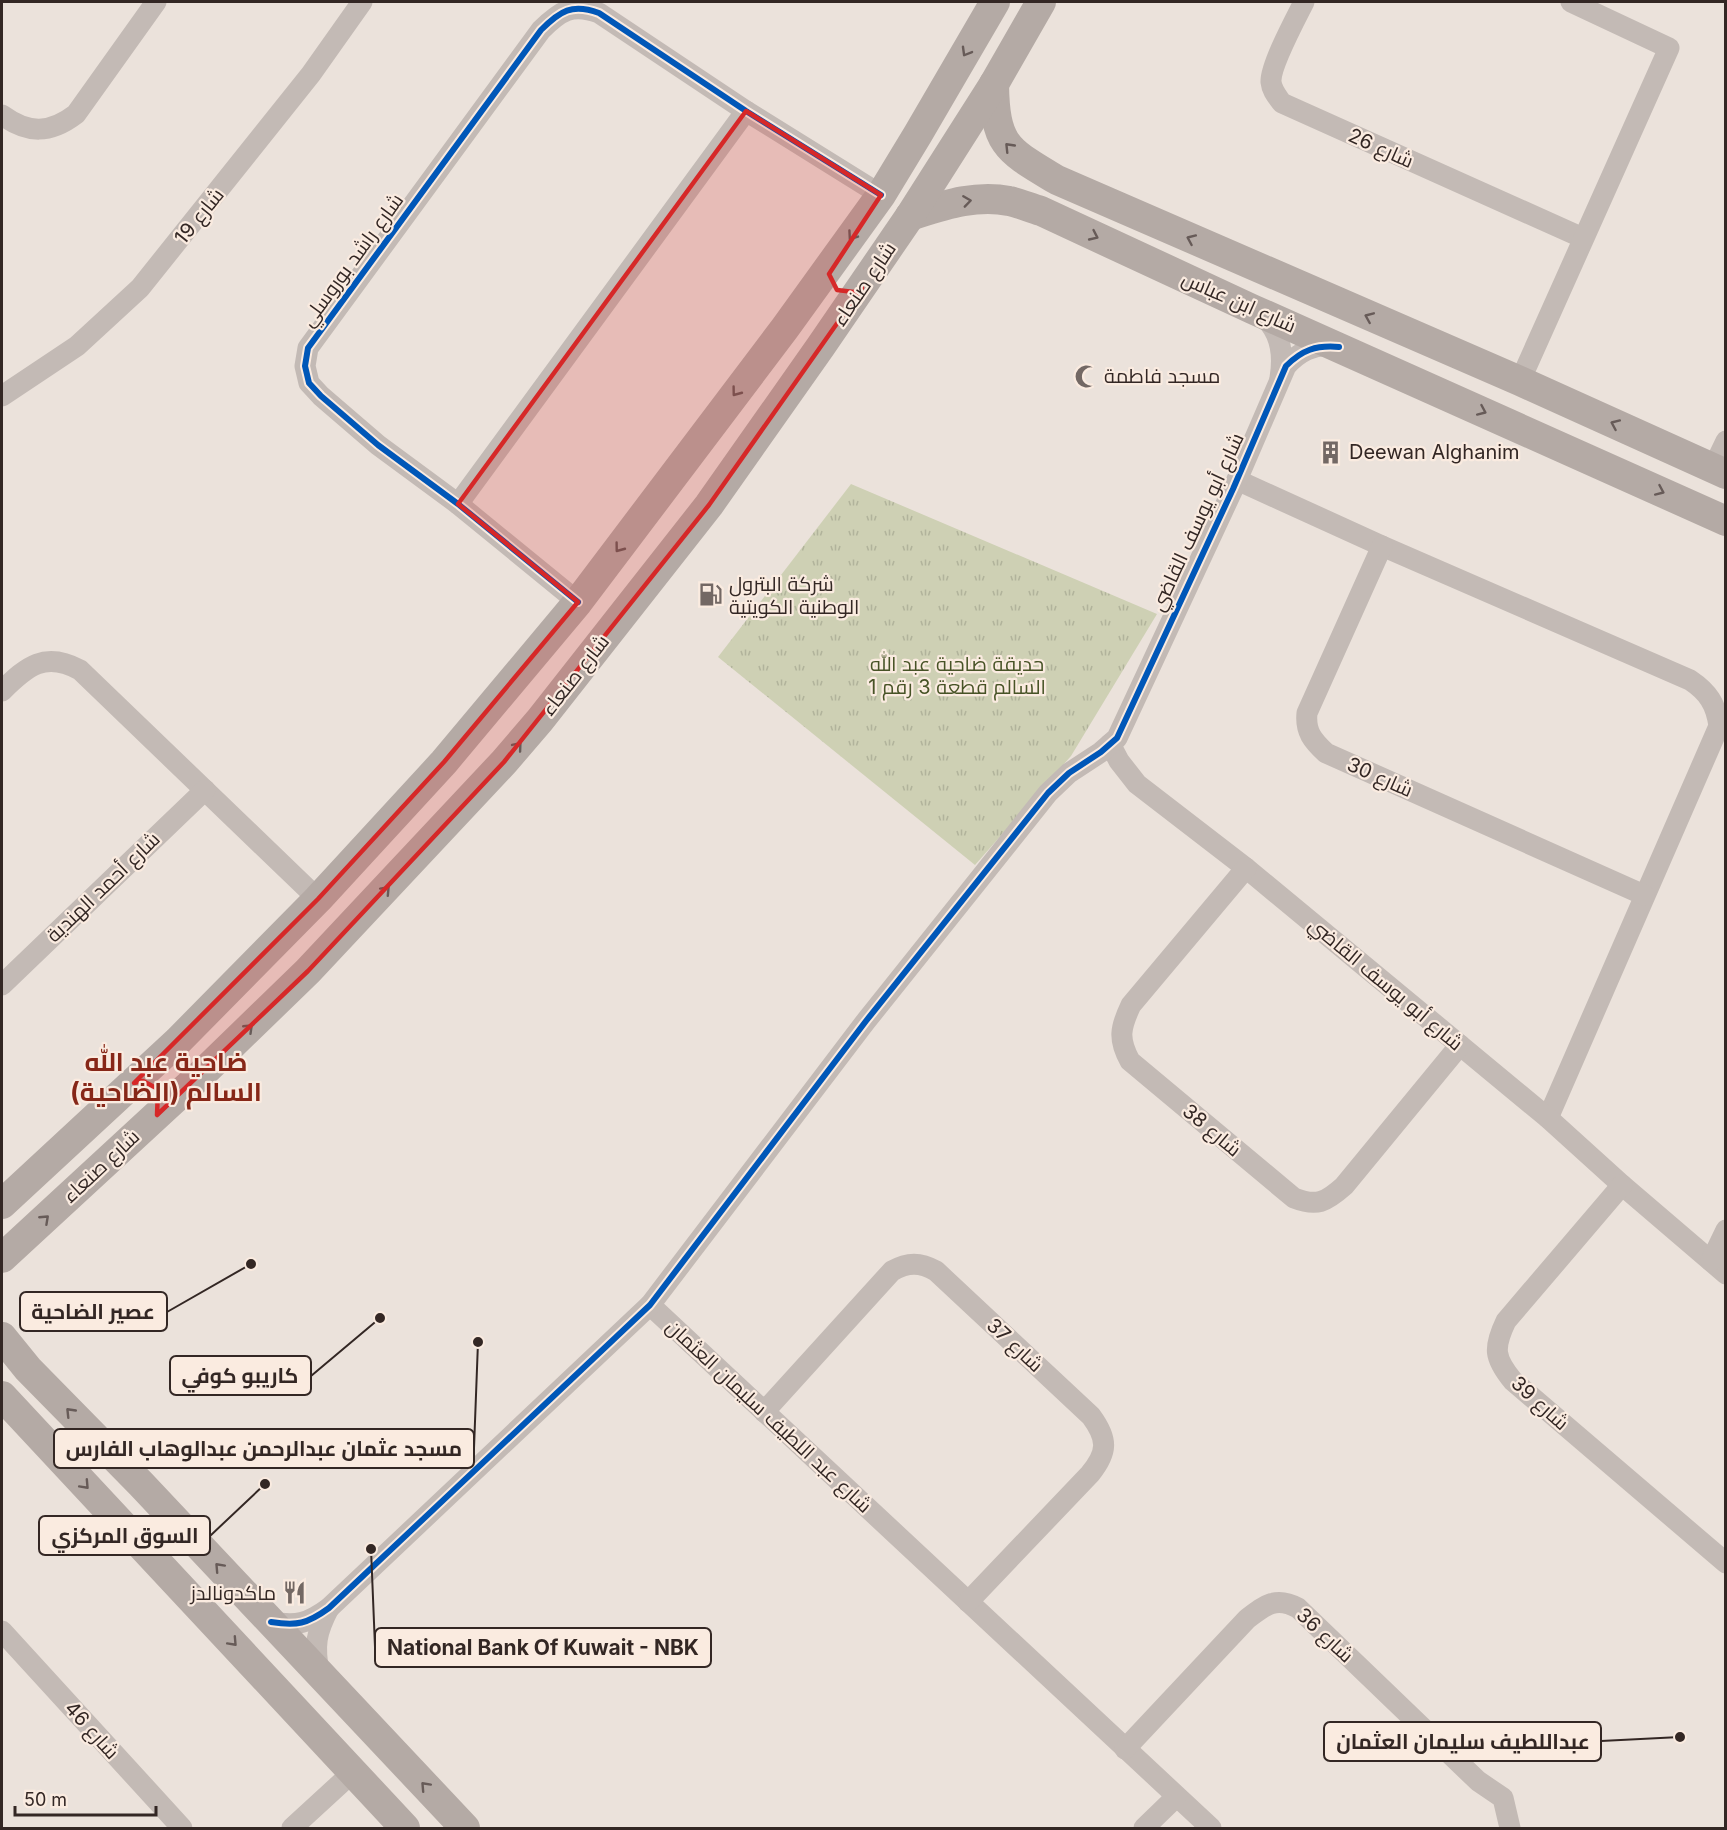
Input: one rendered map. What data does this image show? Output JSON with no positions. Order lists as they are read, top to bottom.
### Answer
{
  "streets": {
    "main road": ["شارع صنعاء", "شارع ابن عباس"],
    "street": [
      "شارع 26",
      "شارع 19",
      "شارع راشد بوروسلي",
      "شارع أبو يوسف القاضي",
      "شارع 30",
      "شارع أحمد الهندية",
      "شارع 38",
      "شارع 37",
      "شارع 39",
      "شارع عبد اللطيف سليمان العثمان",
      "شارع 36",
      "شارع 46"
    ]
  },
  "crossings": [
    ["شارع راشد بوروسلي", "شارع صنعاء"],
    ["شارع صنعاء", "شارع ابن عباس"],
    ["شارع ابن عباس", "شارع أبو يوسف القاضي"],
    ["شارع أبو يوسف القاضي", "شارع 38"],
    ["شارع أبو يوسف القاضي", "شارع 39"],
    ["شارع 37", "شارع عبد اللطيف سليمان العثمان"],
    ["شارع عبد اللطيف سليمان العثمان", "شارع 36"]
  ],
  "districts": ["ضاحية عبد الله السالم (الضاحية)"],
  "parks": ["حديقة ضاحية عبد الله السالم قطعة 3 رقم 1"],
  "places": {
    "mosque": ["مسجد فاطمة"],
    "building": ["Deewan Alghanim"],
    "fuel station": ["شركة البترول الوطنية الكويتية"],
    "other": [
      "عصير الضاحية",
      "كاريبو كوفي",
      "مسجد عثمان عبدالرحمن عبدالوهاب الفارس",
      "السوق المركزي",
      "National Bank Of Kuwait - NBK",
      "عبداللطيف سليمان العثمان"
    ],
    "restaurant": ["ماكدونالدز"]
  },
  "scale_bar": "50 m"
}
